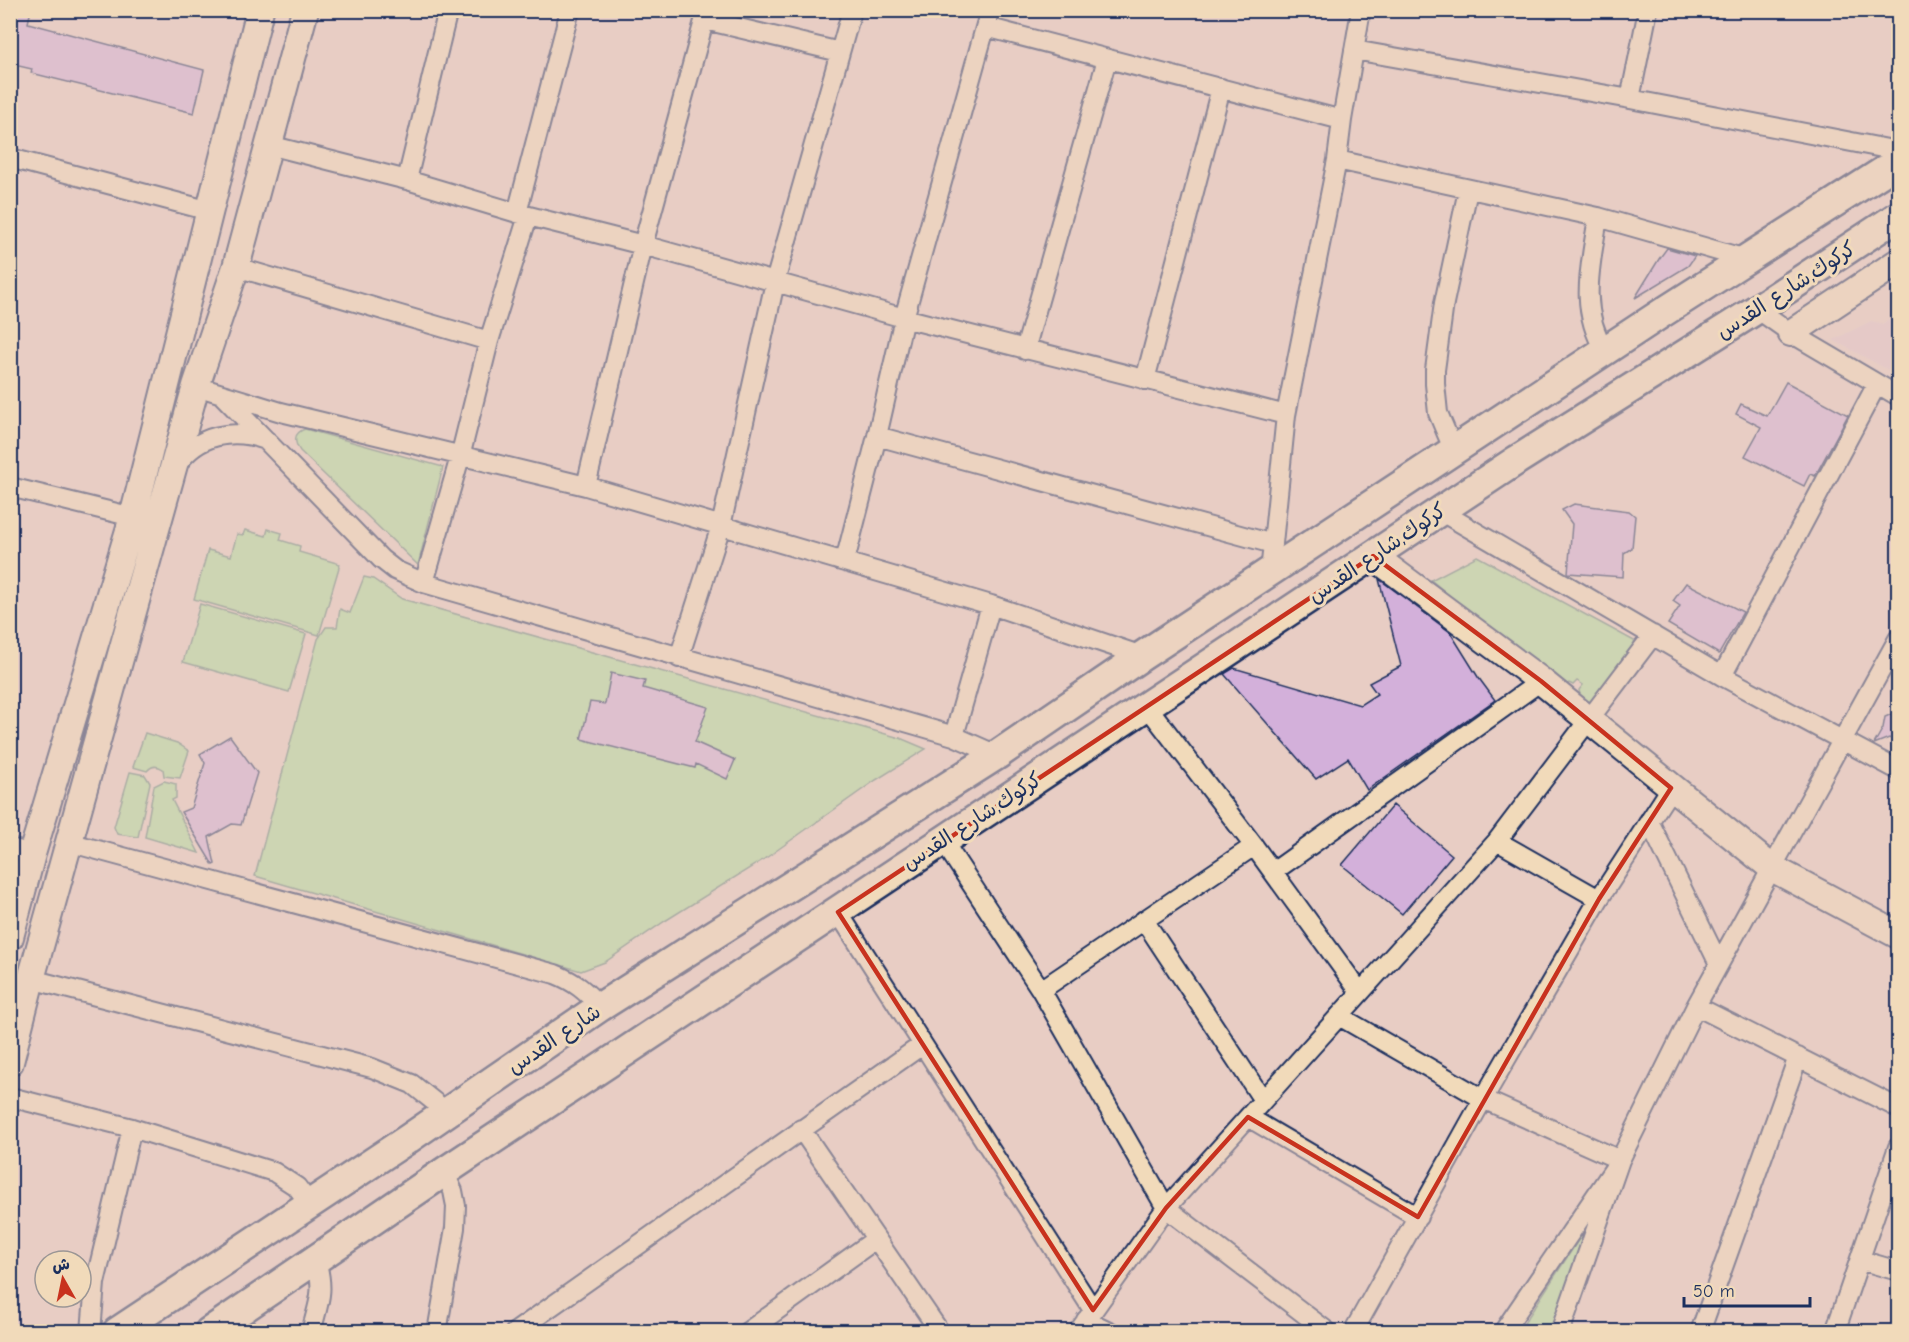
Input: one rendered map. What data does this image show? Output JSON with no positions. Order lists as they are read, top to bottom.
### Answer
{
  "streets": {
    "main road": ["كركوك,شارع القدس", "شارع القدس"]
  },
  "crossings": [
    ["كركوك,شارع القدس", "شارع القدس"]
  ],
  "scale_bar": "50 m",
  "north": "top"
}
